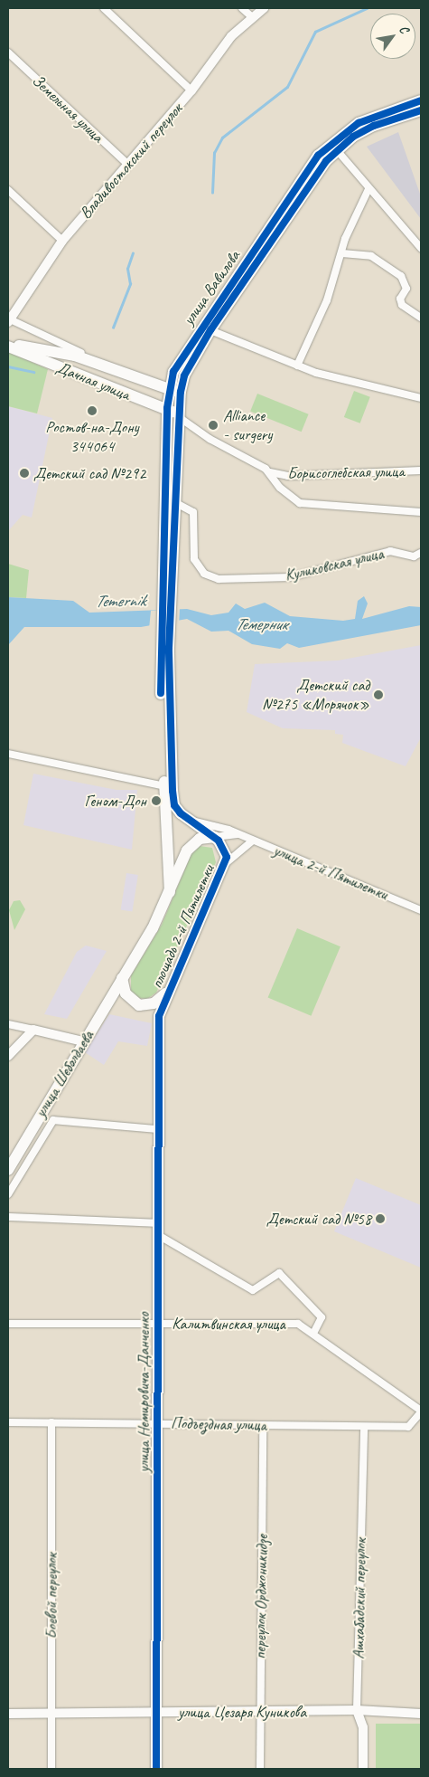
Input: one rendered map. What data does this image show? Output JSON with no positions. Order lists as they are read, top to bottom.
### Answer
{
  "streets": {
    "main road": [
      "улица Вавилова",
      "Дачная улица",
      "площадь 2-й Пятилетки",
      "улица Шеболдаева",
      "улица Немировича-Данченко"
    ],
    "street": [
      "Земельная улица",
      "Владивостокский переулок",
      "Борисоглебская улица",
      "Куликовская улица",
      "улица 2-й Пятилетки",
      "Калитвинская улица",
      "Подъездная улица",
      "Боевой переулок",
      "переулок Орджоникидзе",
      "Ашхабадский переулок",
      "улица Цезаря Куникова"
    ]
  },
  "crossings": [
    ["Земельная улица", "Владивостокский переулок"],
    ["Владивостокский переулок", "Дачная улица"],
    ["улица Вавилова", "Дачная улица"],
    ["улица Вавилова", "Куликовская улица"],
    ["улица 2-й Пятилетки", "площадь 2-й Пятилетки"],
    ["площадь 2-й Пятилетки", "улица Шеболдаева"],
    ["площадь 2-й Пятилетки", "улица Немировича-Данченко"],
    ["Калитвинская улица", "улица Немировича-Данченко"],
    ["Калитвинская улица", "Подъездная улица"],
    ["улица Немировича-Данченко", "Подъездная улица"],
    ["улица Немировича-Данченко", "улица Цезаря Куникова"],
    ["Подъездная улица", "Боевой переулок"],
    ["Подъездная улица", "переулок Орджоникидзе"],
    ["Подъездная улица", "Ашхабадский переулок"],
    ["Боевой переулок", "улица Цезаря Куникова"],
    ["переулок Орджоникидзе", "улица Цезаря Куникова"],
    ["Ашхабадский переулок", "улица Цезаря Куникова"]
  ],
  "water": ["Temernik", "Темерник"],
  "places": [
    "Ростов-на-Дону 344064",
    "Alliance - surgery",
    "Детский сад №292",
    "Детский сад №275 «Морячок»",
    "Геном-Дон",
    "Детский сад №58"
  ],
  "north": "top right"
}
